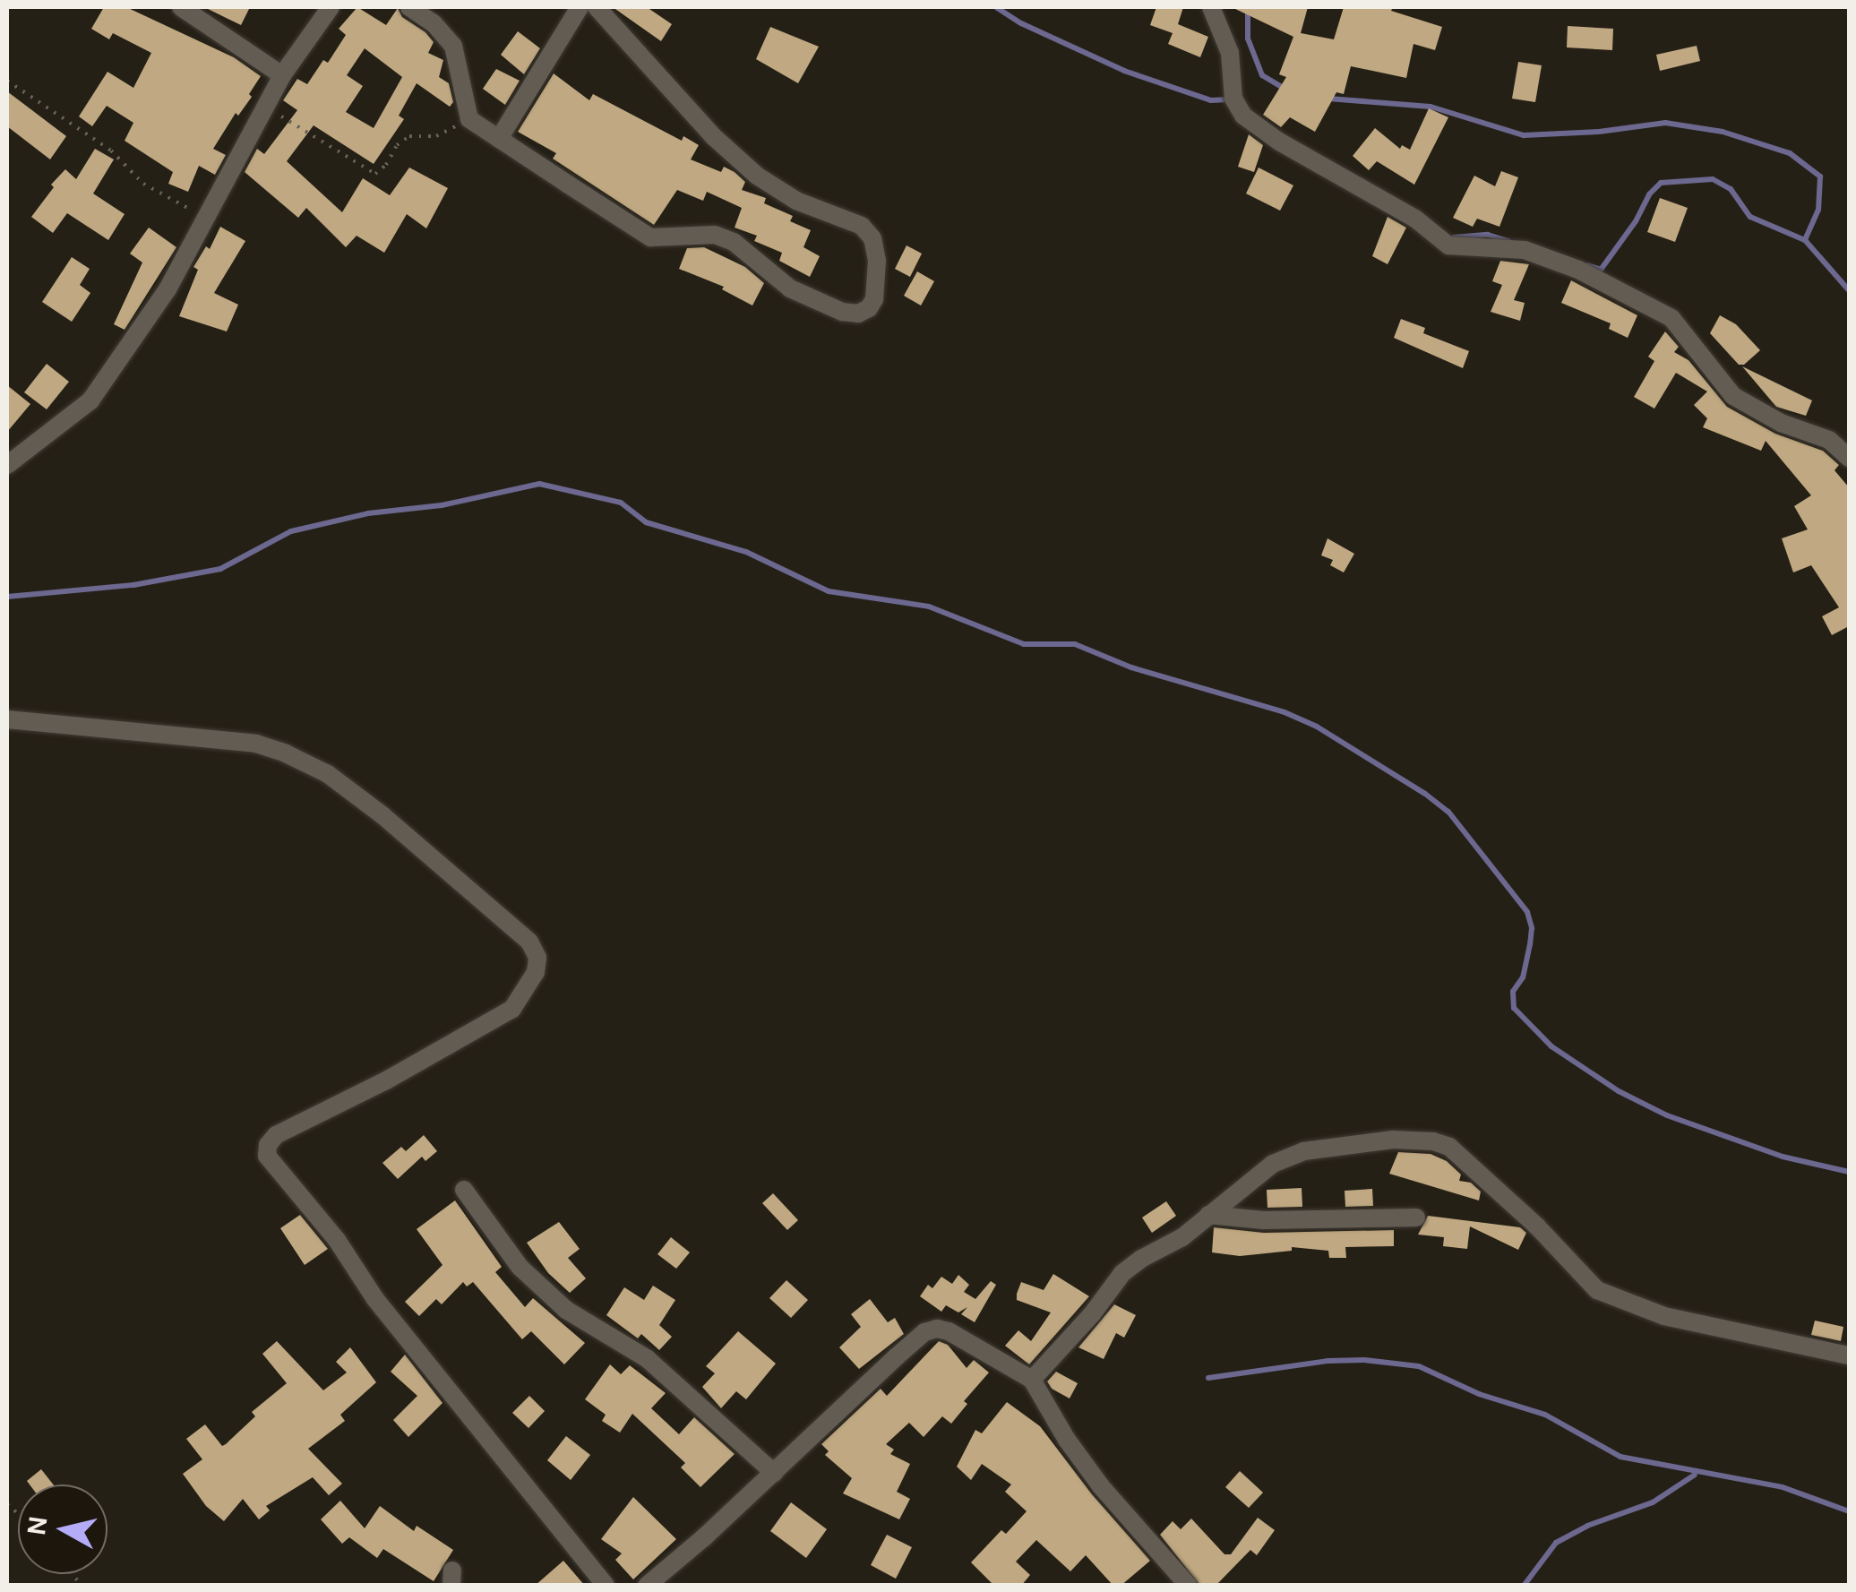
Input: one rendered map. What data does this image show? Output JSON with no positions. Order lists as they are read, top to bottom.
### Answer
{
  "north": "left"
}
